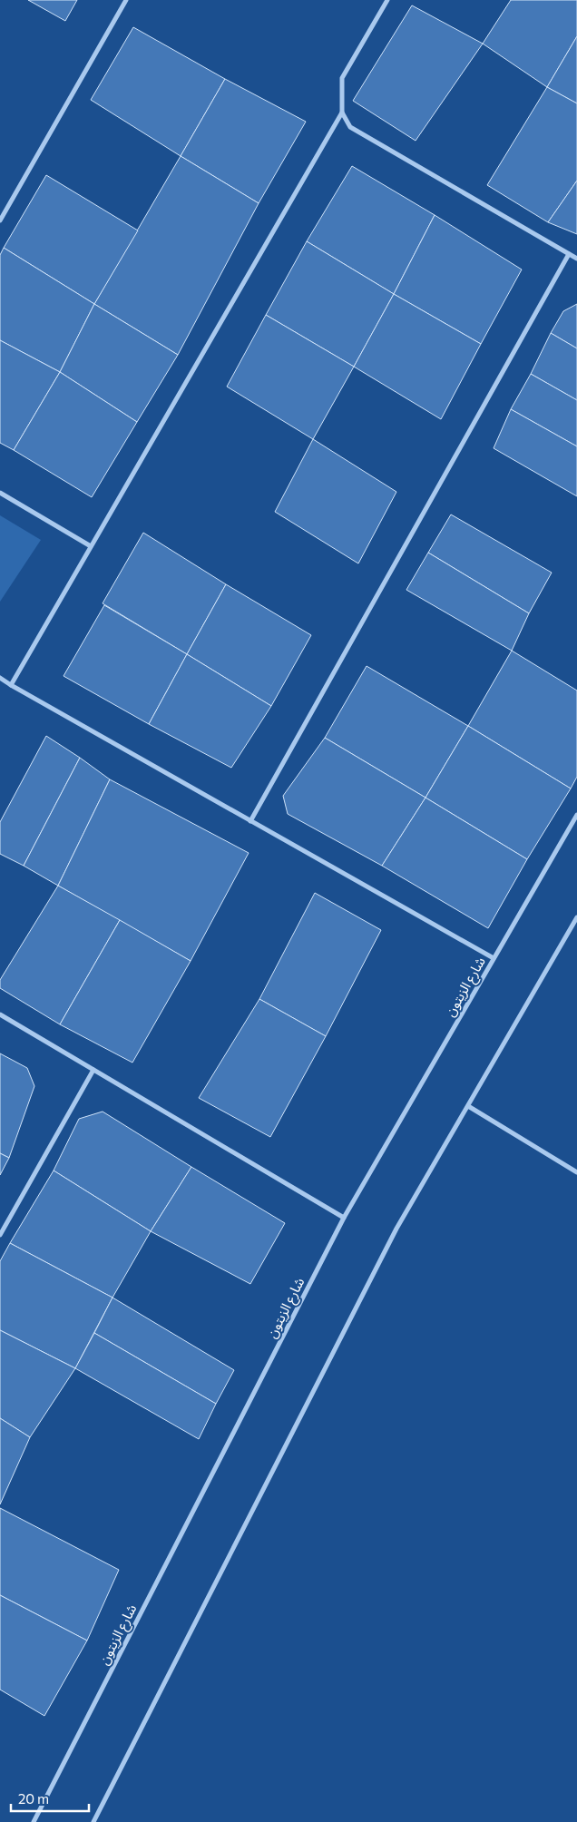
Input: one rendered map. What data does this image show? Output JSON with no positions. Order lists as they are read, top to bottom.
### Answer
{
  "streets": {
    "street": ["شارع الزيتون"]
  },
  "scale_bar": "20 m"
}
